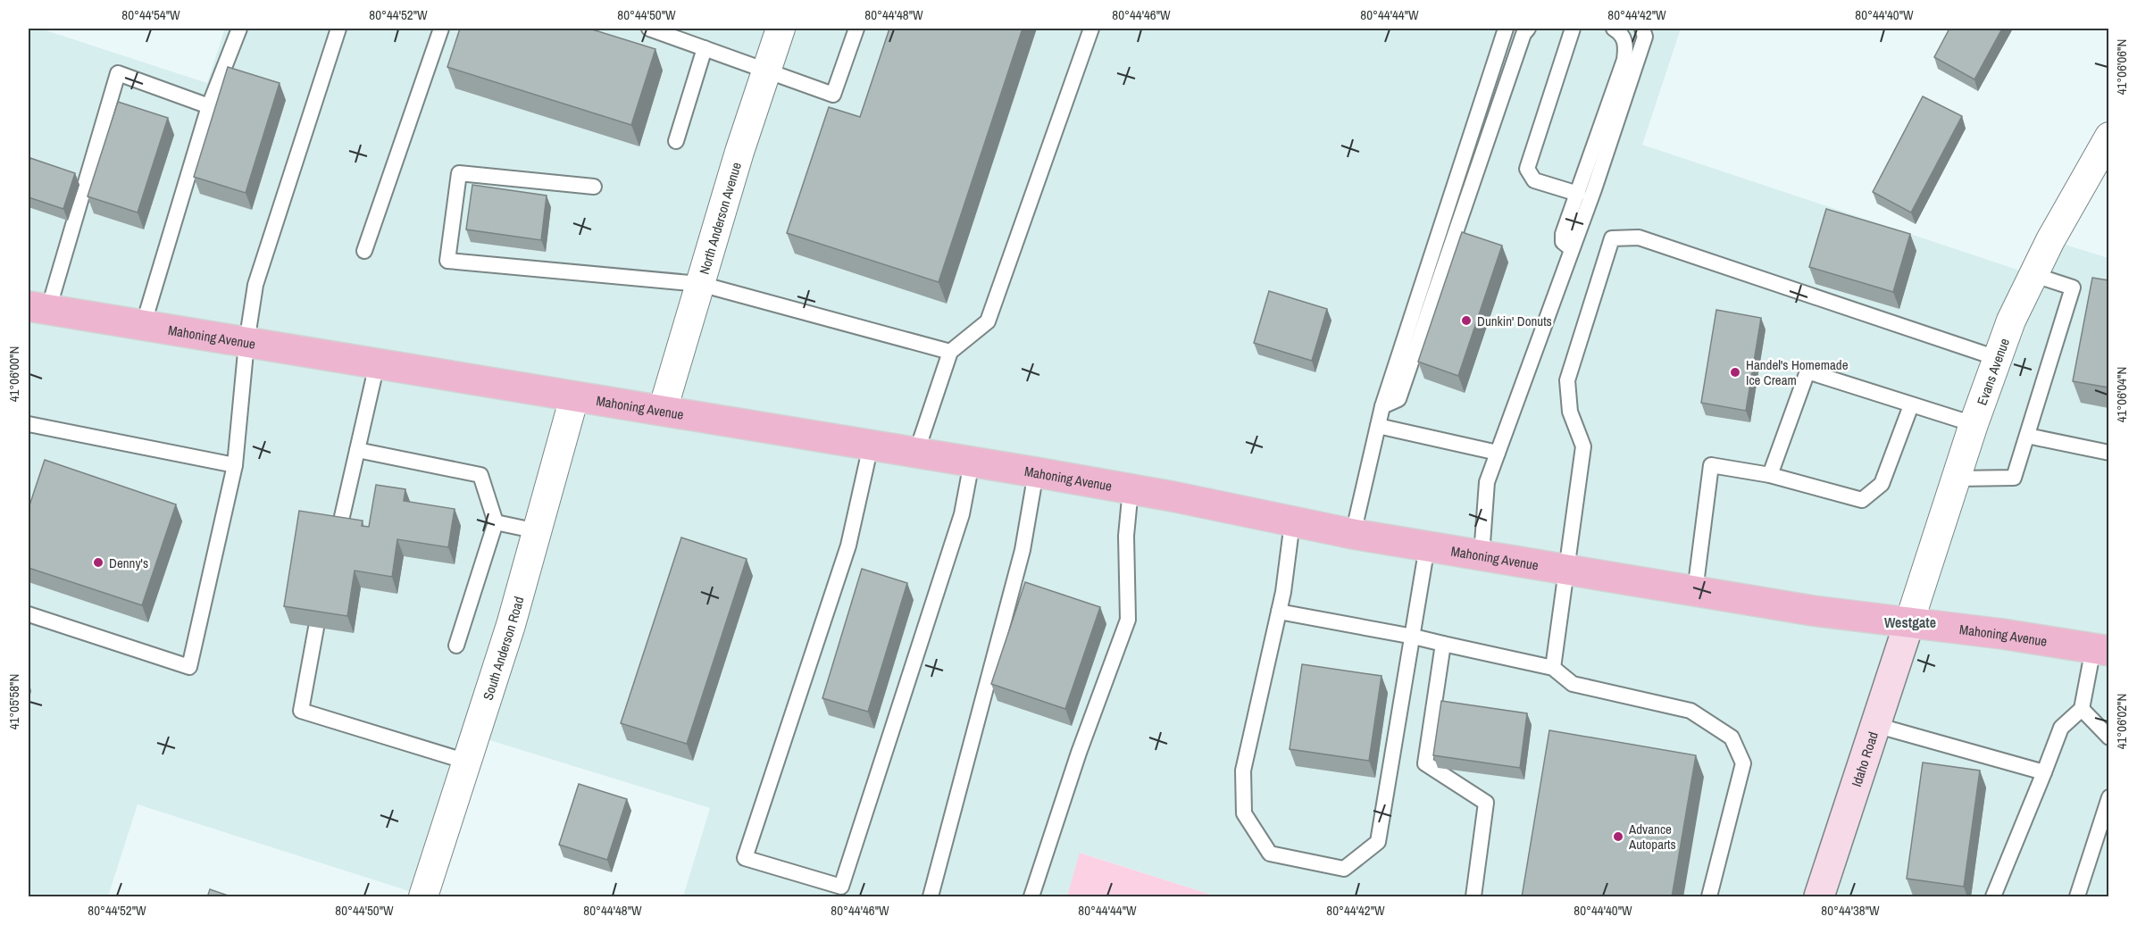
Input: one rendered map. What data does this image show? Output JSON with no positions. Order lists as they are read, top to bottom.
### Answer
{
  "streets": {
    "main road": ["Mahoning Avenue"],
    "street": [
      "North Anderson Avenue",
      "Evans Avenue",
      "South Anderson Road",
      "Idaho Road"
    ]
  },
  "crossings": [
    ["North Anderson Avenue", "Mahoning Avenue"],
    ["Mahoning Avenue", "Evans Avenue"],
    ["Mahoning Avenue", "South Anderson Road"],
    ["Mahoning Avenue", "Idaho Road"],
    ["Evans Avenue", "Idaho Road"]
  ],
  "districts": ["Westgate"],
  "places": [
    "Dunkin' Donuts",
    "Handel's Homemade Ice Cream",
    "Denny's",
    "Advance Autoparts"
  ],
  "coordinates": [
    "80°44'54\"W",
    "80°44'52\"W",
    "80°44'50\"W",
    "80°44'48\"W",
    "80°44'46\"W",
    "80°44'44\"W",
    "80°44'42\"W",
    "80°44'40\"W",
    "41°06'06\"N",
    "41°06'00\"N",
    "41°06'04\"N",
    "41°05'58\"N",
    "41°06'02\"N",
    "80°44'38\"W"
  ]
}
